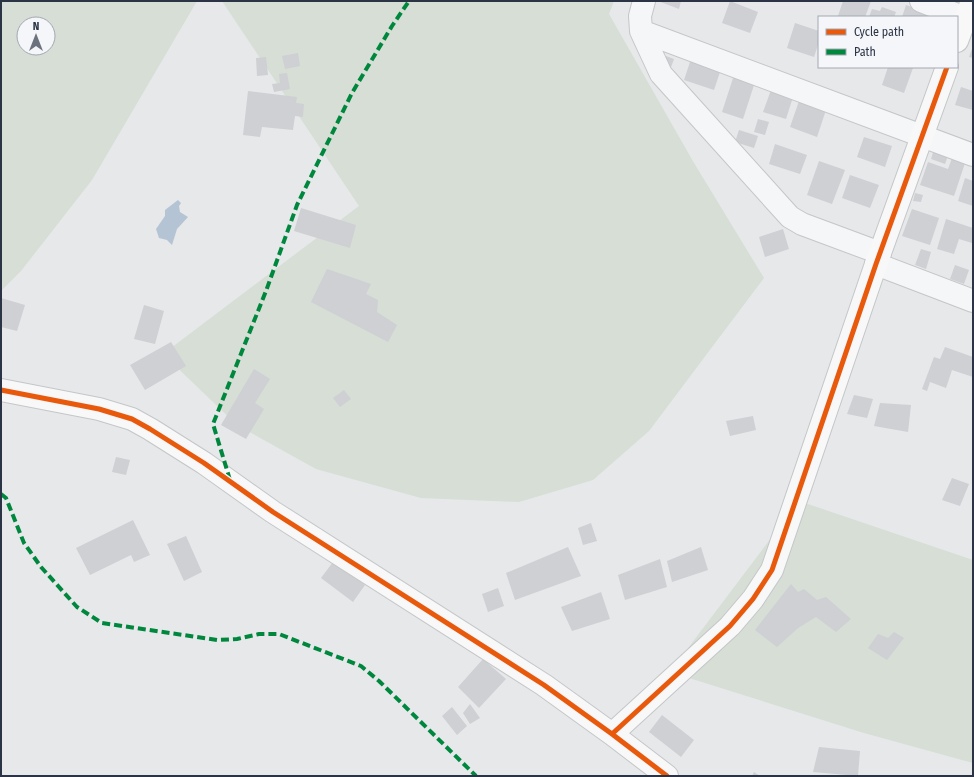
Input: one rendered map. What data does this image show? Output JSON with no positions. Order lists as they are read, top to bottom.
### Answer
{
  "legend": ["Cycle path", "Path"],
  "north": "top"
}
